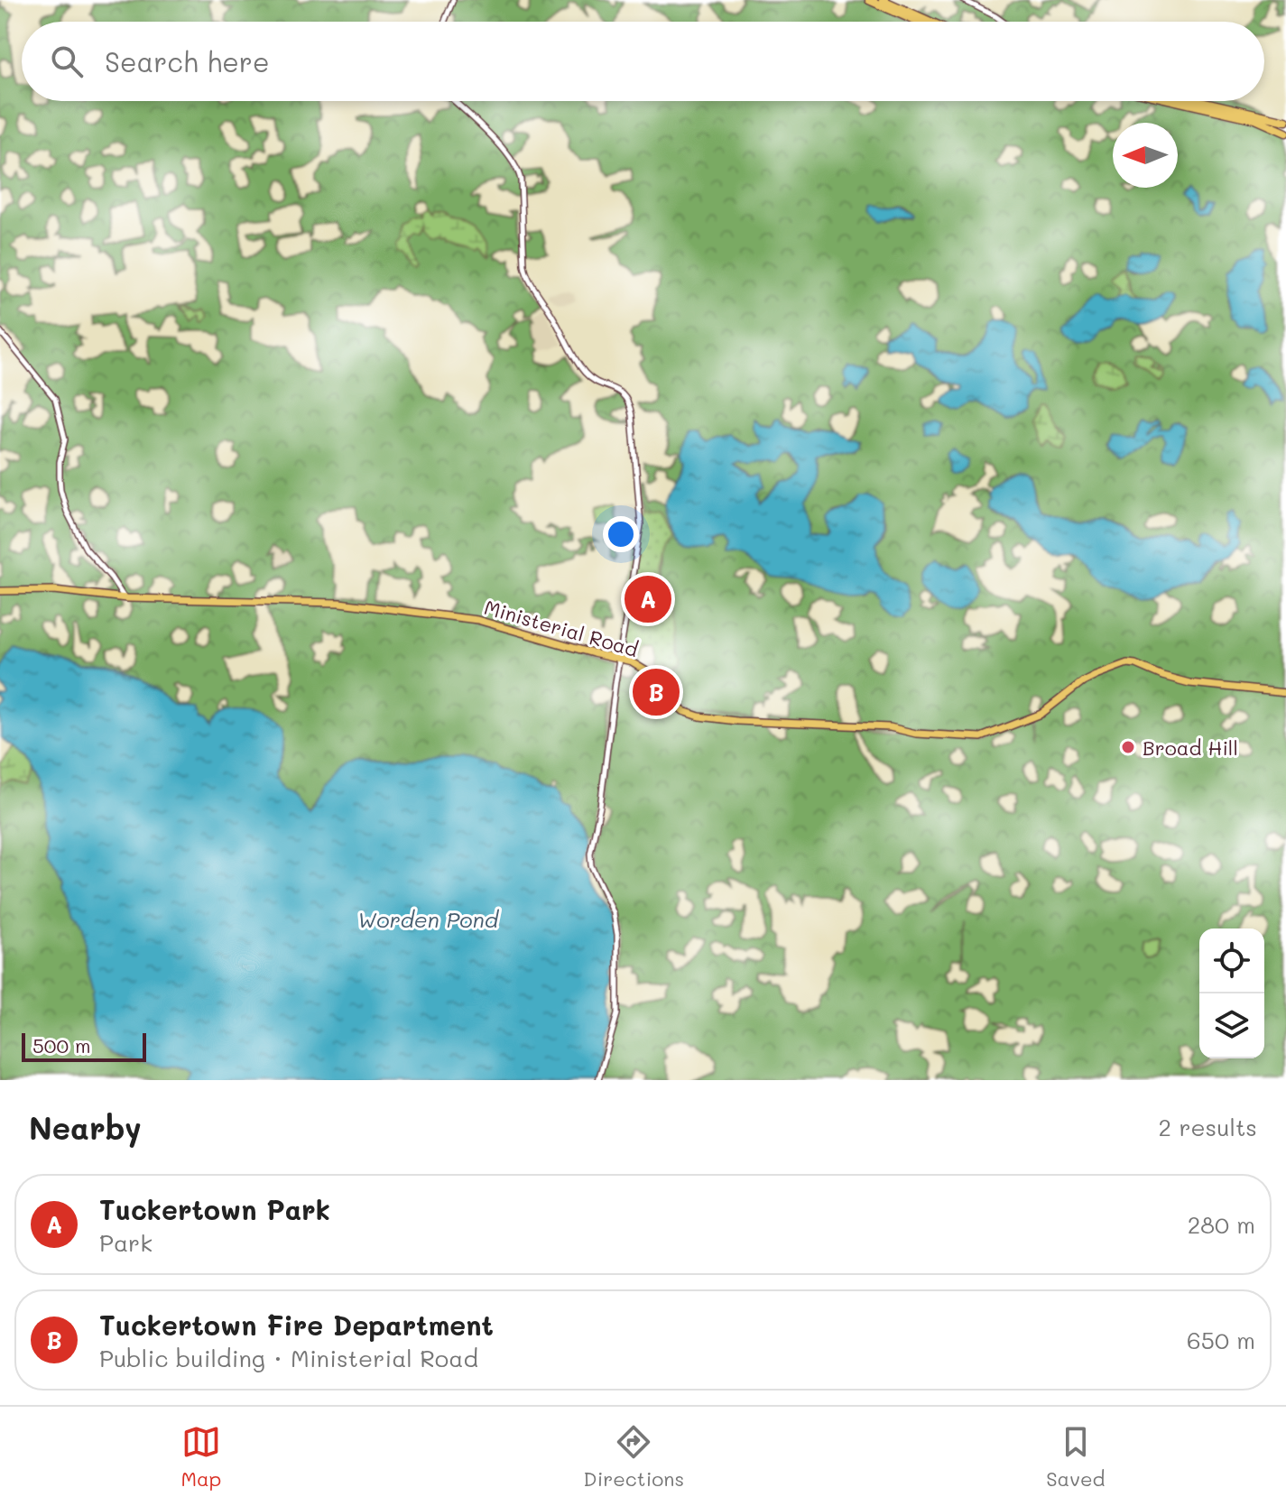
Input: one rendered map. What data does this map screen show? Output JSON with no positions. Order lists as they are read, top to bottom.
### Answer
{
  "streets": {
    "main road": ["Ministerial Road"]
  },
  "water": ["Worden Pond"],
  "places": ["Broad Hill"],
  "scale_bar": "500 m",
  "north": "left",
  "page": {
    "search": "Search here",
    "pins": ["A", "B"],
    "scale": "500 m",
    "heading": ["Nearby", "2 results"],
    "list": [
      {
        "mark": "A",
        "name": "Tuckertown Park",
        "note": "Park",
        "value": "280 m"
      },
      {
        "mark": "B",
        "name": "Tuckertown Fire Department",
        "note": "Public building · Ministerial Road",
        "value": "650 m"
      }
    ],
    "nav": ["Map", "Directions", "Saved"]
  }
}
